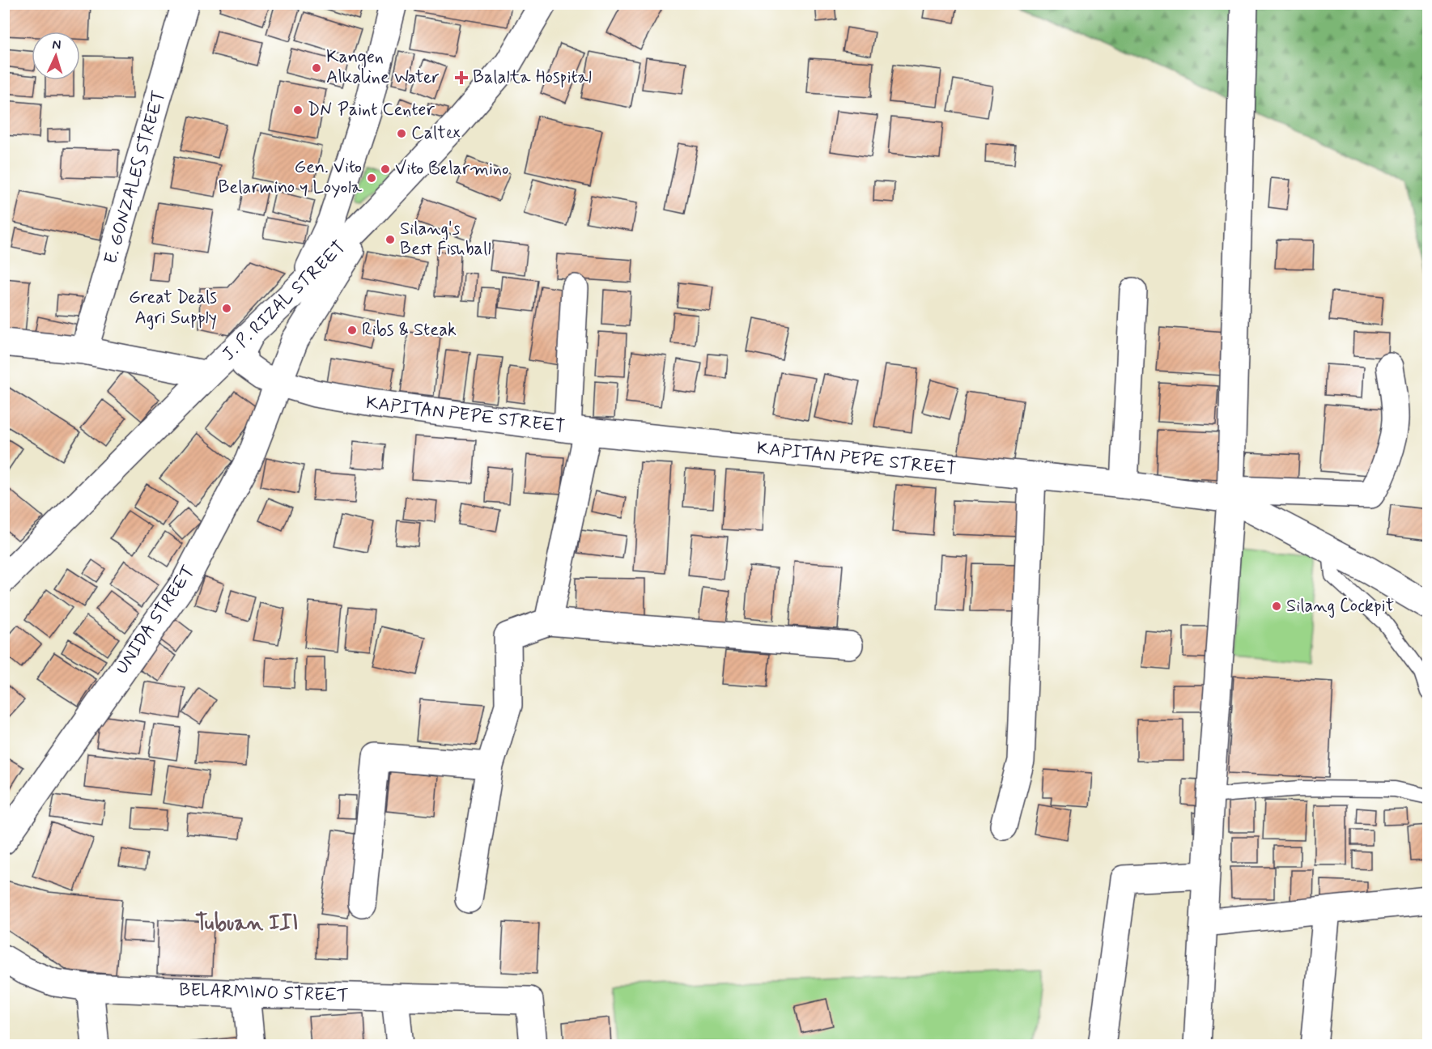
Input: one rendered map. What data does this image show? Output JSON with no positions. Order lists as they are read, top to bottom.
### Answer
{
  "streets": {
    "street": [
      "E. GONZALES STREET",
      "J. P. RIZAL STREET",
      "KAPITAN PEPE STREET",
      "UNIDA STREET",
      "BELARMINO STREET"
    ]
  },
  "crossings": [
    ["J. P. RIZAL STREET", "UNIDA STREET"],
    ["KAPITAN PEPE STREET", "UNIDA STREET"]
  ],
  "districts": ["Tubuan III"],
  "places": {
    "other": [
      "Kangen Alkaline Water",
      "DN Paint Center",
      "Caltex",
      "Vito Belarmino",
      "Gen. Vito Belarmino y Loyola",
      "Silang's Best Fishball",
      "Great Deals Agri Supply",
      "Ribs & Steak",
      "Silang Cockpit"
    ],
    "health": ["Balalta Hospital"]
  },
  "north": "top"
}
